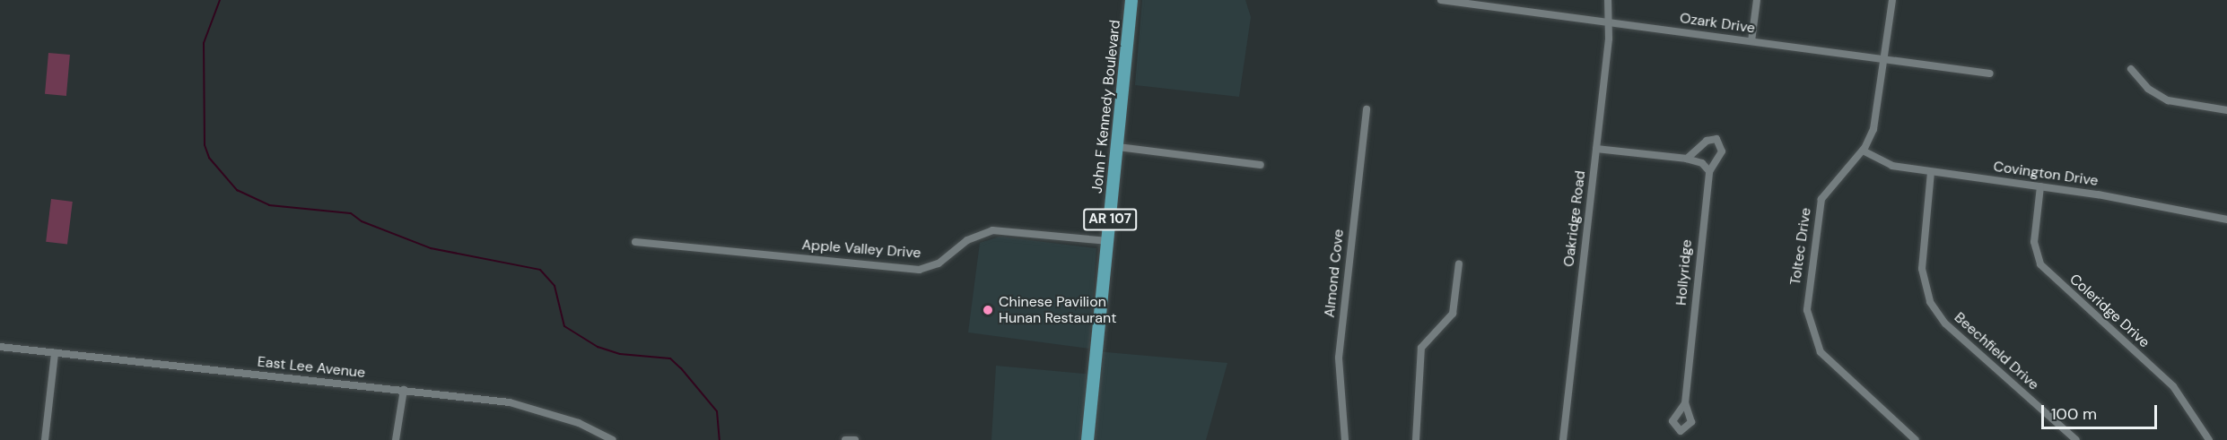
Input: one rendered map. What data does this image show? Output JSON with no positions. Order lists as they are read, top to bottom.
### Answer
{
  "streets": {
    "main road": ["John F Kennedy Boulevard", "AR 107"],
    "street": [
      "Ozark Drive",
      "Covington Drive",
      "Oakridge Road",
      "Toltec Drive",
      "Apple Valley Drive",
      "Hollyridge",
      "Almond Cove",
      "Coleridge Drive",
      "Beechfield Drive",
      "East Lee Avenue"
    ]
  },
  "crossings": [
    ["Ozark Drive", "Oakridge Road"],
    ["Ozark Drive", "Toltec Drive"],
    ["John F Kennedy Boulevard", "Apple Valley Drive"],
    ["Covington Drive", "Toltec Drive"],
    ["Covington Drive", "Coleridge Drive"],
    ["Covington Drive", "Beechfield Drive"]
  ],
  "places": ["Chinese Pavilion Hunan Restaurant"],
  "scale_bar": "100 m"
}
